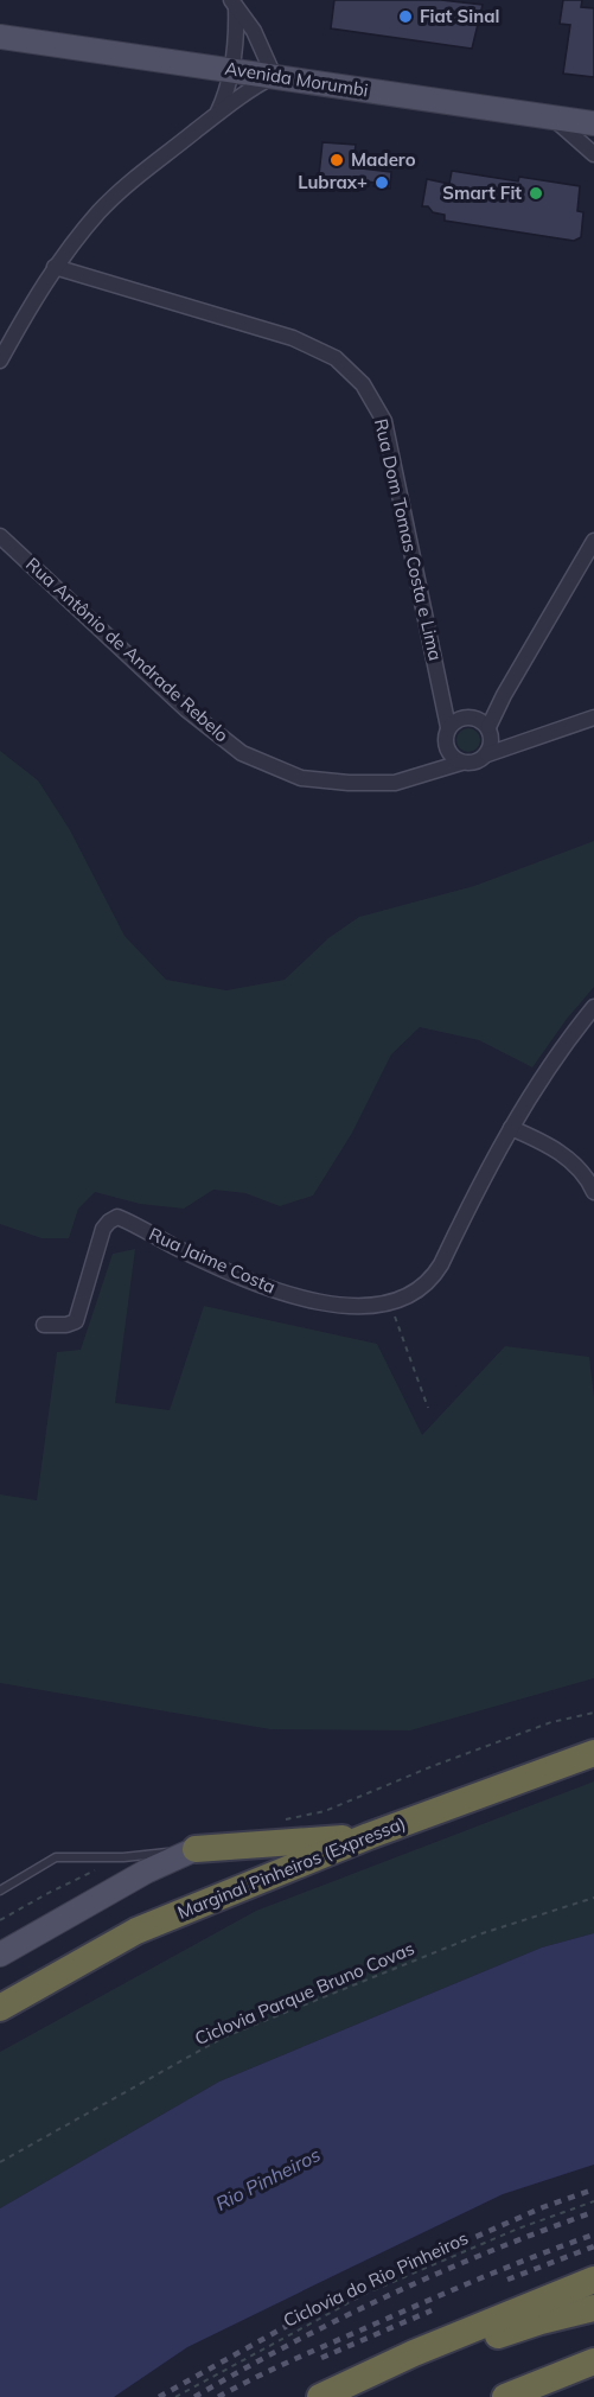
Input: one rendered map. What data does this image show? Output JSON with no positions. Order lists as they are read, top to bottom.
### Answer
{
  "streets": {
    "highway": ["Marginal Pinheiros (Expressa)"],
    "main road": ["Avenida Morumbi"],
    "street": ["Rua Dom Tomas Costa e Lima", "Rua Antônio de Andrade Rebelo", "Rua Jaime Costa"],
    "path": ["Ciclovia Parque Bruno Covas", "Ciclovia do Rio Pinheiros"]
  },
  "crossings": [
    ["Rua Dom Tomas Costa e Lima", "Rua Antônio de Andrade Rebelo"]
  ],
  "water": ["Rio Pinheiros"],
  "places": [
    "Fiat Sinal",
    "Madero",
    "Lubrax+",
    "Smart Fit"
  ]
}
